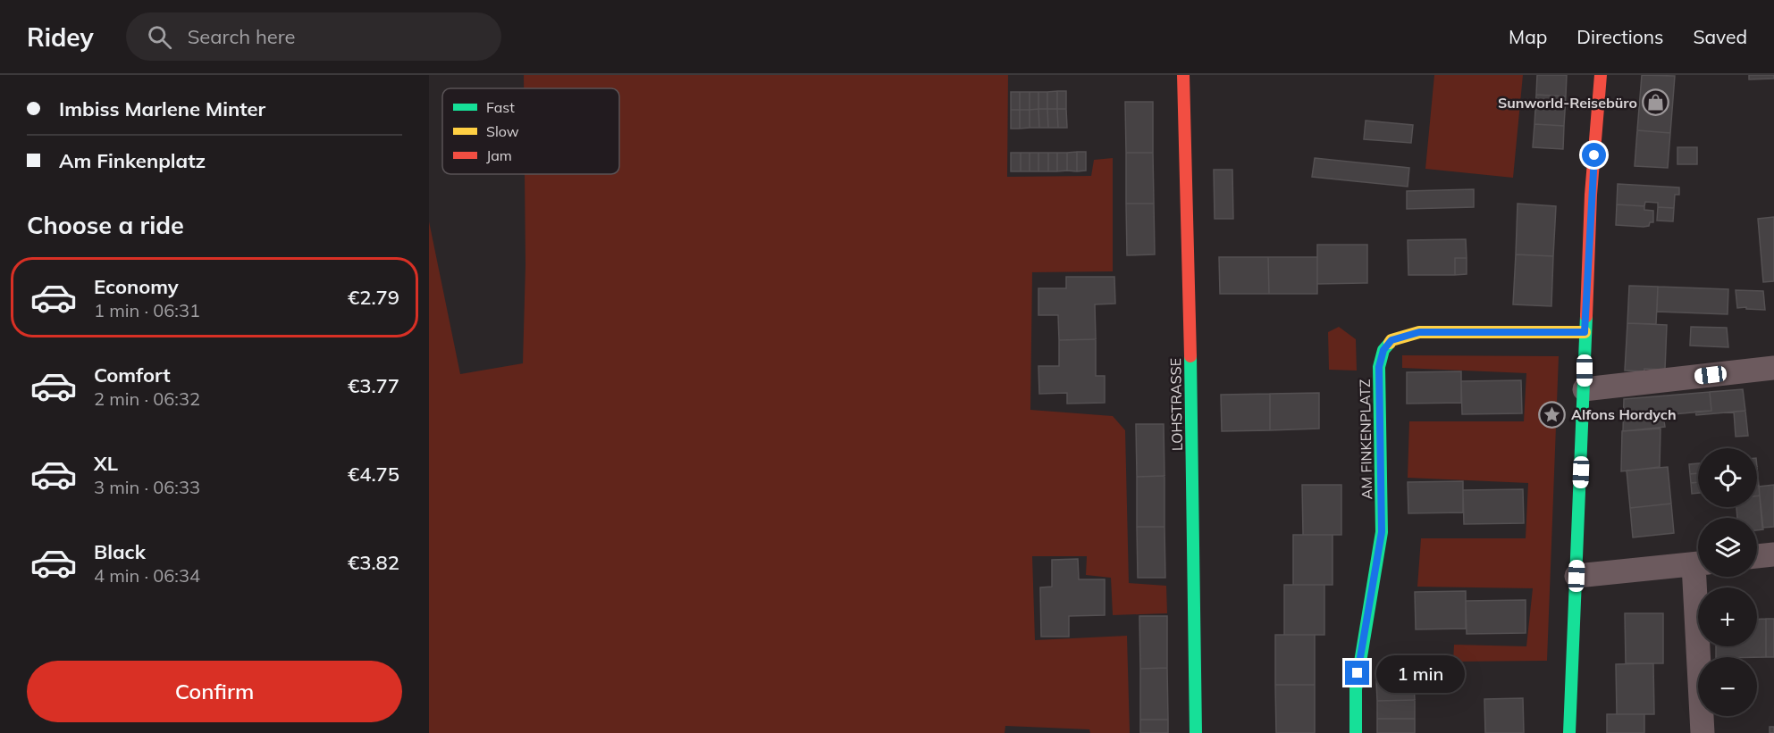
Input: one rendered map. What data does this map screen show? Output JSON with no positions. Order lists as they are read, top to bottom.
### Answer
{
  "streets": {
    "street": ["LOHSTRASSE", "AM FINKENPLATZ"]
  },
  "places": {
    "shop": ["Sunworld-Reisebüro"],
    "place": ["Alfons Hordych"]
  },
  "legend": ["Fast", "Slow", "Jam"],
  "page": {
    "header": "Ridey",
    "search": "Search here",
    "nav": ["Map", "Directions", "Saved"],
    "banner": ["Imbiss Marlene Minter", "Am Finkenplatz"],
    "heading": "Choose a ride",
    "list": [
      {
        "name": "Economy",
        "note": "1 min · 06:31",
        "value": "€2.79"
      },
      {
        "name": "Comfort",
        "note": "2 min · 06:32",
        "value": "€3.77"
      },
      {
        "name": "XL",
        "note": "3 min · 06:33",
        "value": "€4.75"
      },
      {
        "name": "Black",
        "note": "4 min · 06:34",
        "value": "€3.82"
      }
    ],
    "map_buttons": ["+", "−"],
    "buttons": "Confirm",
    "bubble": "1 min"
  }
}
